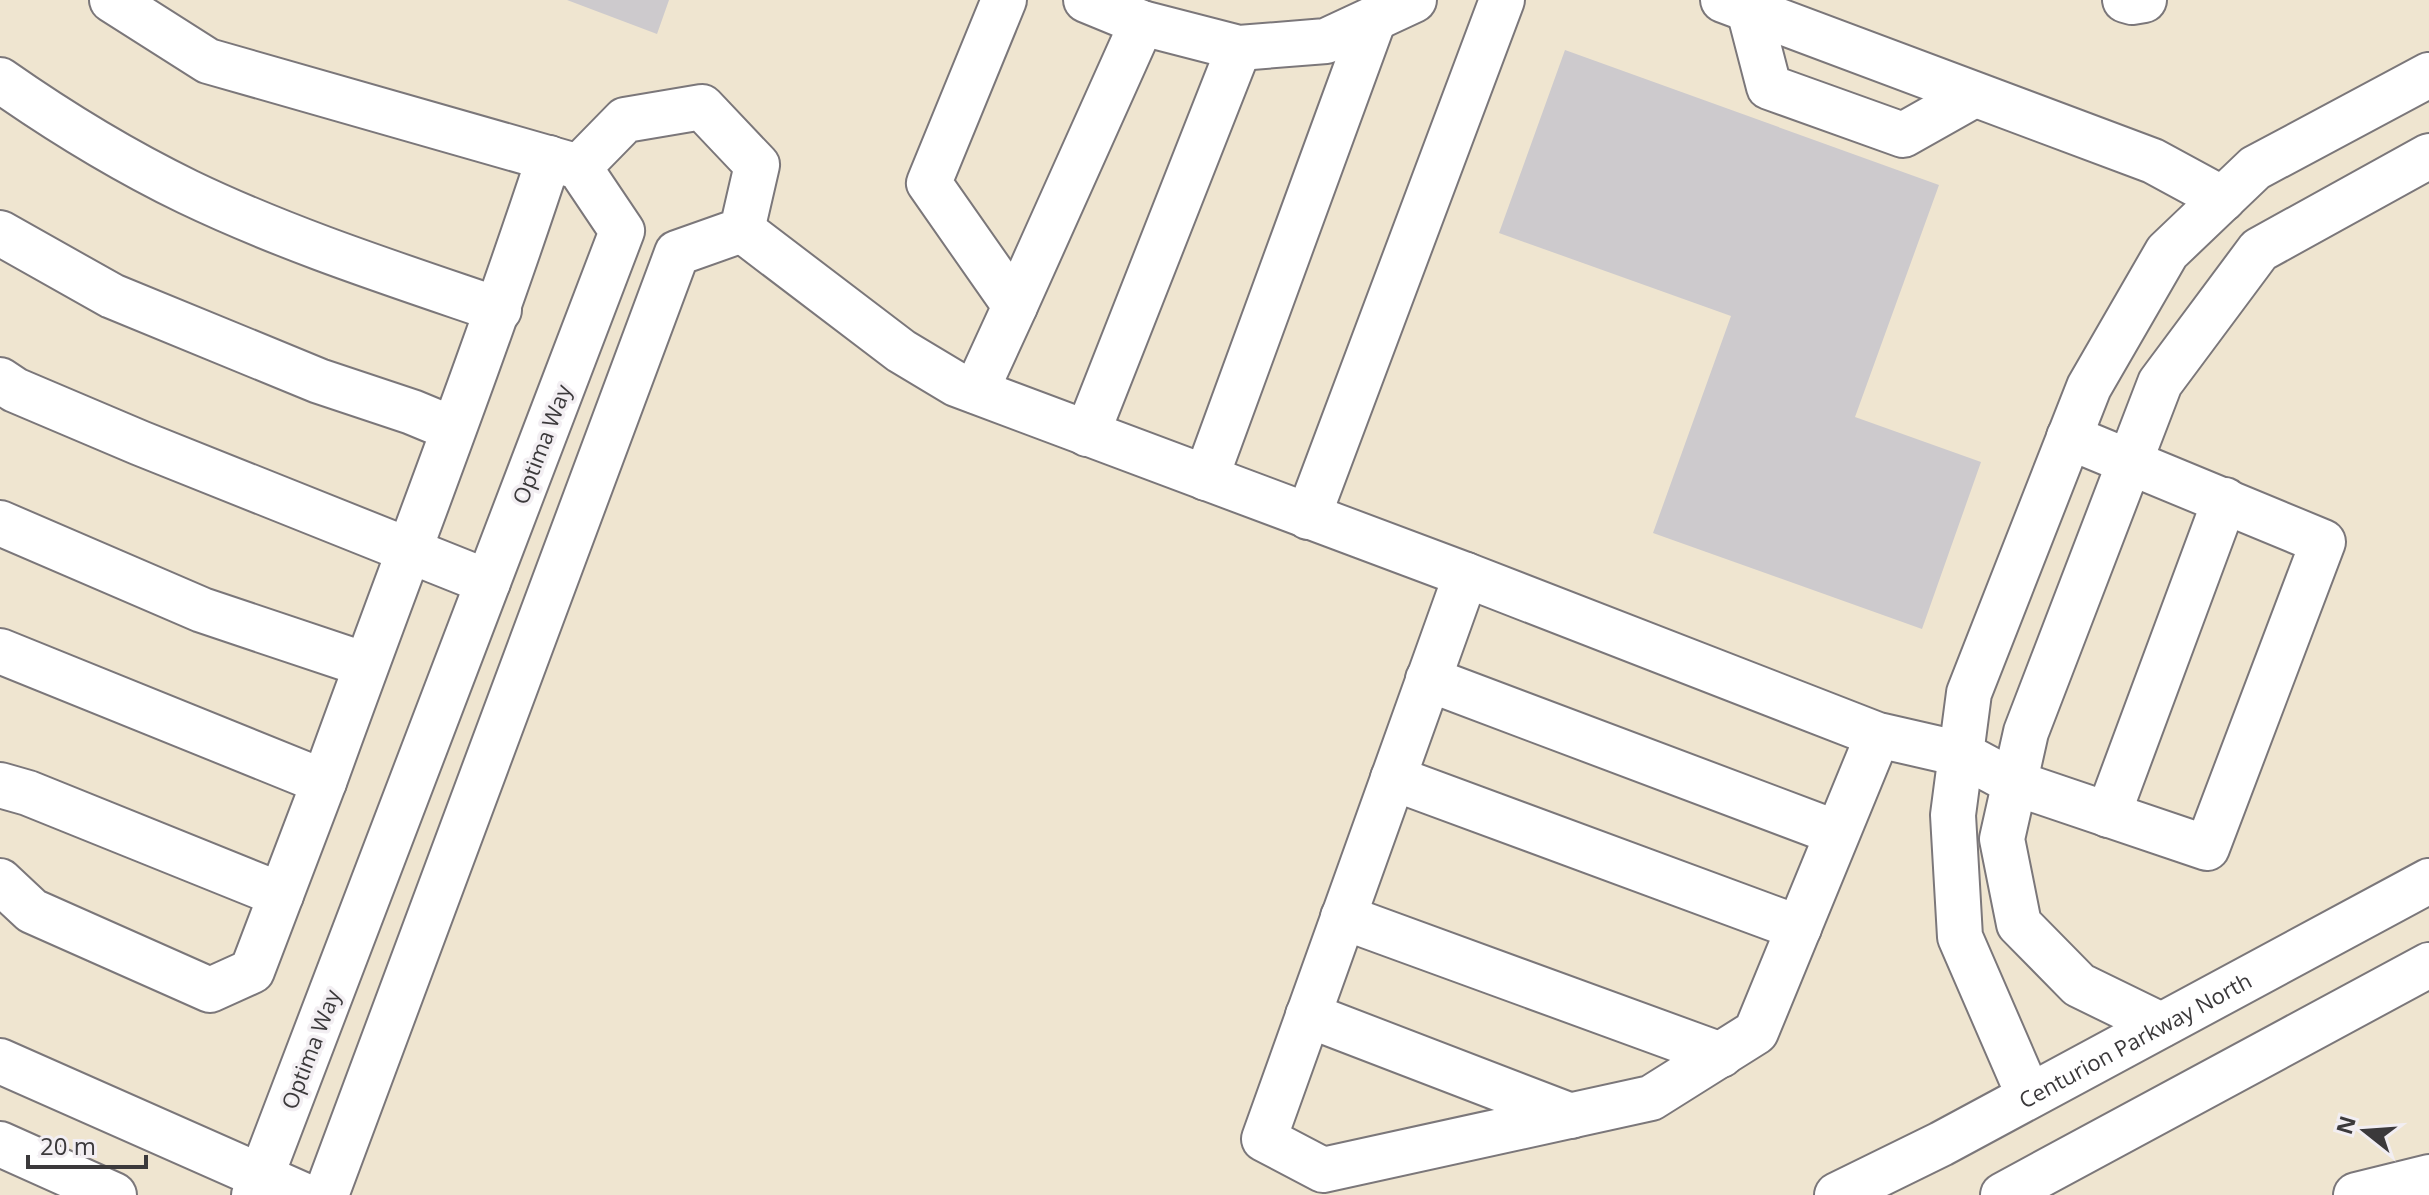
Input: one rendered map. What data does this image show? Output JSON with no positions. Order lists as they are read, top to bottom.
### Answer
{
  "streets": {
    "street": ["Optima Way", "Centurion Parkway North"]
  },
  "scale_bar": "20 m",
  "north": "left"
}
